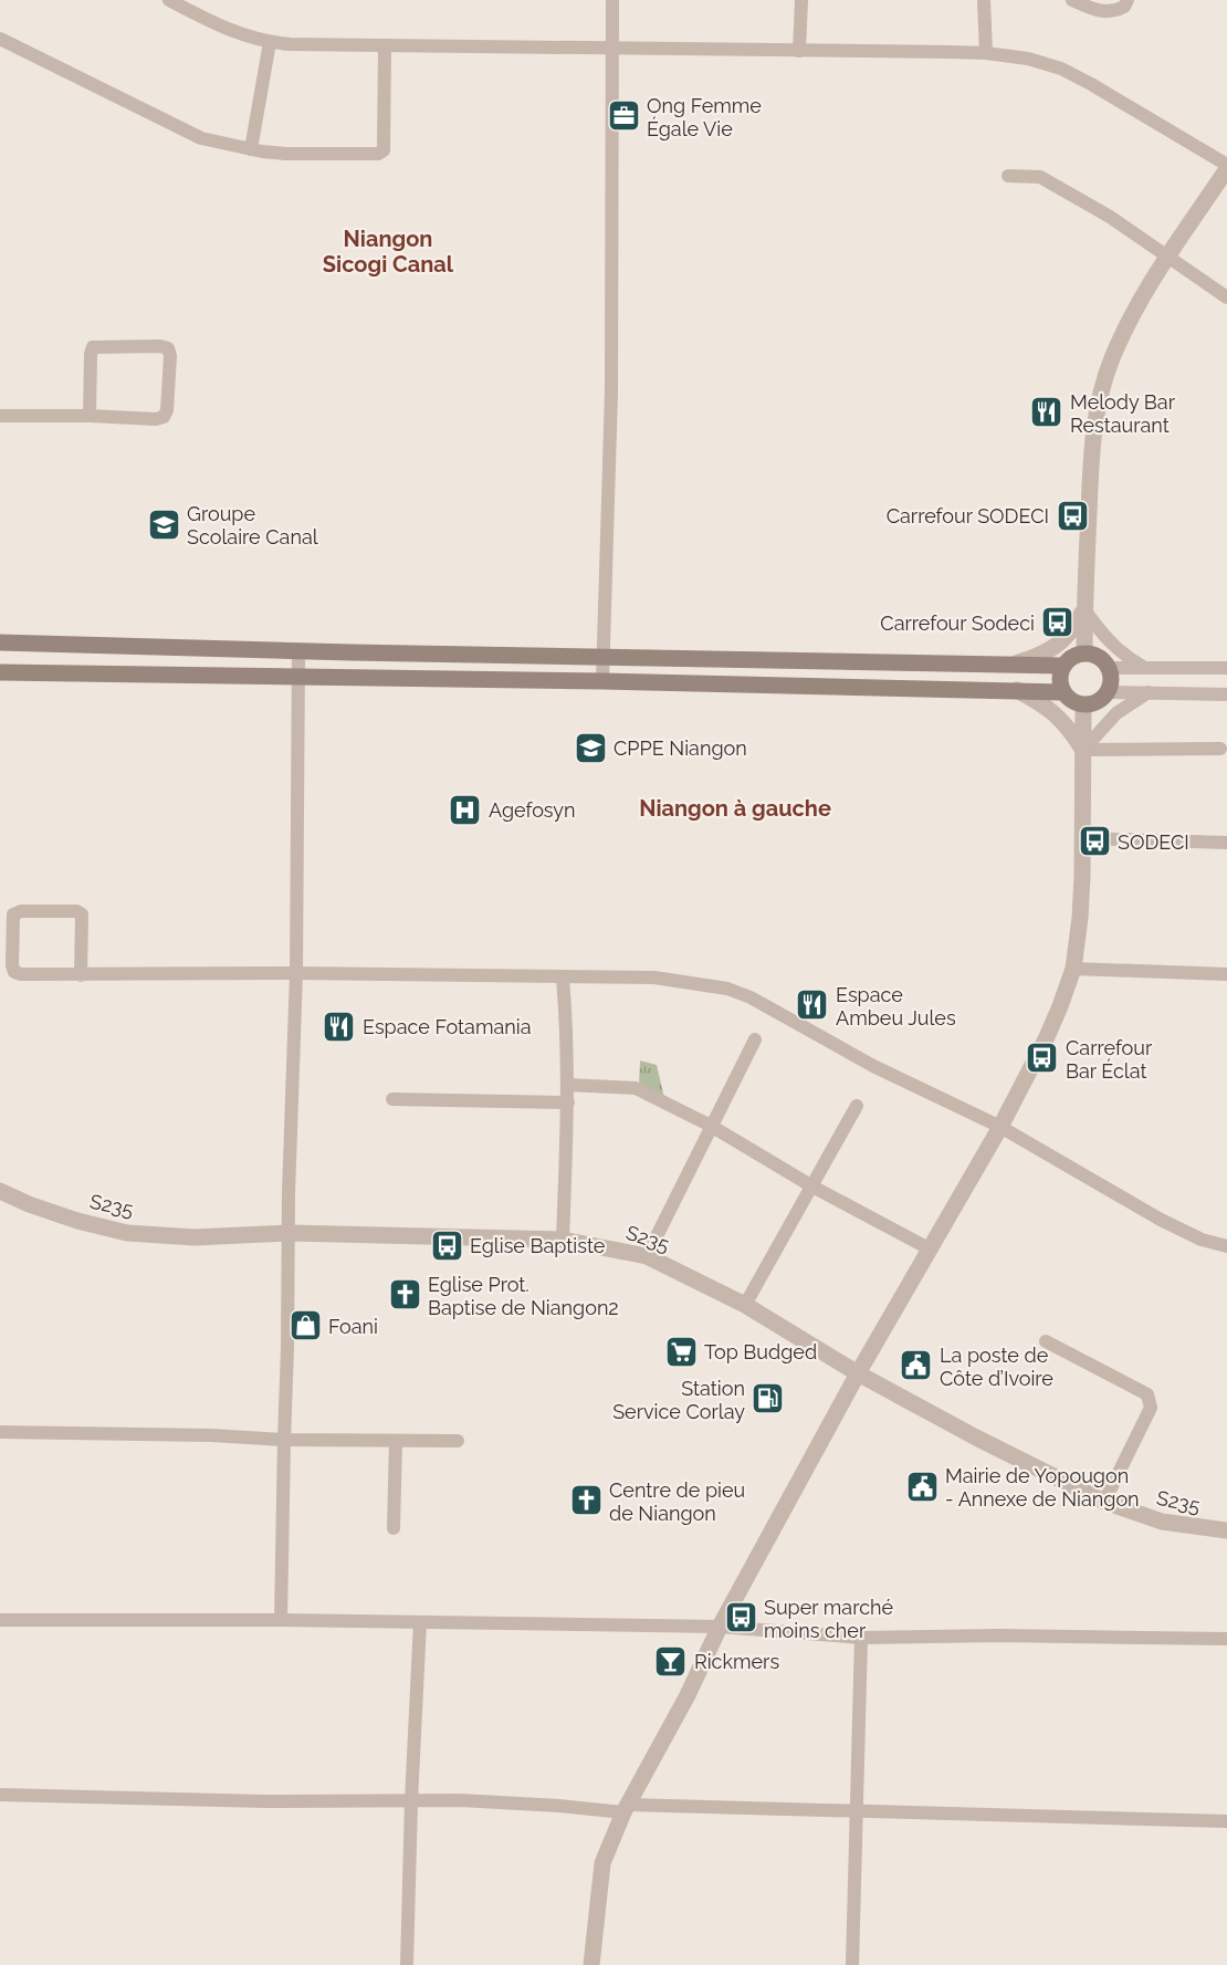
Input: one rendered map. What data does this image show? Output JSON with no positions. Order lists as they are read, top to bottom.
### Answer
{
  "streets": {
    "street": ["S235"]
  },
  "districts": ["Niangon Sicogi Canal", "Niangon à gauche"],
  "places": {
    "office": ["Ong Femme Égale Vie"],
    "restaurant": ["Melody Bar Restaurant", "Espace Ambeu Jules", "Espace Fotamania"],
    "bus stop": [
      "Carrefour SODECI",
      "Carrefour Sodeci",
      "SODECI",
      "Carrefour Bar Éclat",
      "Eglise Baptiste",
      "Super marché moins cher"
    ],
    "school or university": ["Groupe Scolaire Canal", "CPPE Niangon"],
    "hospital": ["Agefosyn"],
    "church": ["Eglise Prot. Baptise de Niangon2", "Centre de pieu de Niangon"],
    "shop": ["Foani"],
    "supermarket": ["Top Budged"],
    "public building": ["La poste de Côte d’Ivoire", "Mairie de Yopougon - Annexe de Niangon"],
    "fuel station": ["Station Service Corlay"],
    "bar": ["Rickmers"]
  }
}
